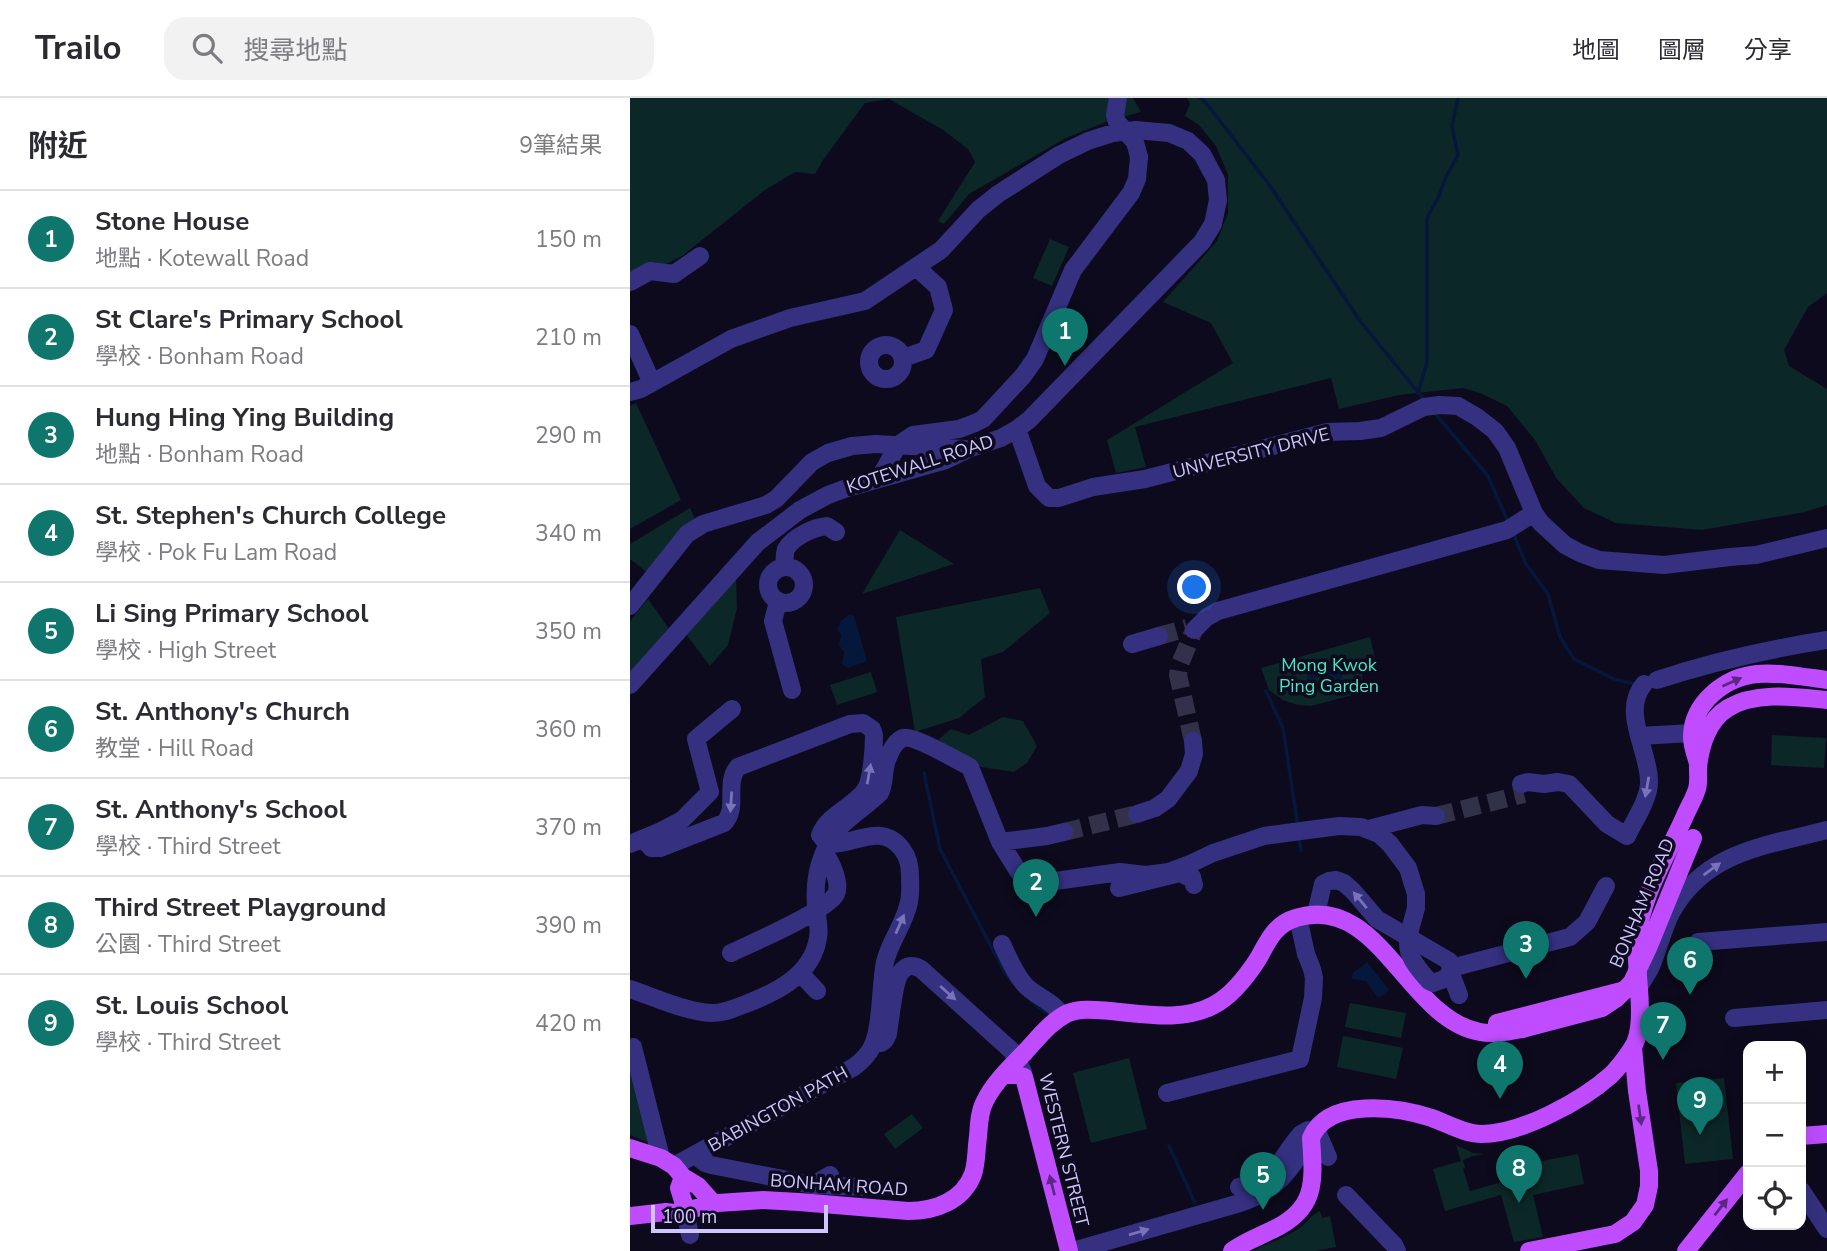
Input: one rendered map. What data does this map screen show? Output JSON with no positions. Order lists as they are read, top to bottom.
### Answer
{
  "streets": {
    "main road": ["BONHAM ROAD", "WESTERN STREET"],
    "street": ["UNIVERSITY DRIVE", "KOTEWALL ROAD", "BABINGTON PATH"]
  },
  "crossings": [
    ["UNIVERSITY DRIVE", "KOTEWALL ROAD"],
    ["BONHAM ROAD", "BABINGTON PATH"],
    ["BONHAM ROAD", "WESTERN STREET"],
    ["BABINGTON PATH", "WESTERN STREET"]
  ],
  "one_way": ["WESTERN STREET"],
  "parks": ["Mong Kwok Ping Garden"],
  "scale_bar": "100 m",
  "page": {
    "header": "Trailo",
    "search": "搜尋地點",
    "nav": ["地圖", "圖層", "分享"],
    "heading": ["附近", "9筆結果"],
    "list": [
      {
        "mark": "1",
        "name": "Stone House",
        "note": "地點 · Kotewall Road",
        "value": "150 m"
      },
      {
        "mark": "2",
        "name": "St Clare's Primary School",
        "note": "學校 · Bonham Road",
        "value": "210 m"
      },
      {
        "mark": "3",
        "name": "Hung Hing Ying Building",
        "note": "地點 · Bonham Road",
        "value": "290 m"
      },
      {
        "mark": "4",
        "name": "St. Stephen's Church College",
        "note": "學校 · Pok Fu Lam Road",
        "value": "340 m"
      },
      {
        "mark": "5",
        "name": "Li Sing Primary School",
        "note": "學校 · High Street",
        "value": "350 m"
      },
      {
        "mark": "6",
        "name": "St. Anthony's Church",
        "note": "教堂 · Hill Road",
        "value": "360 m"
      },
      {
        "mark": "7",
        "name": "St. Anthony's School",
        "note": "學校 · Third Street",
        "value": "370 m"
      },
      {
        "mark": "8",
        "name": "Third Street Playground",
        "note": "公園 · Third Street",
        "value": "390 m"
      },
      {
        "mark": "9",
        "name": "St. Louis School",
        "note": "學校 · Third Street",
        "value": "420 m"
      }
    ],
    "pins": [
      "1",
      "2",
      "3",
      "6",
      "7",
      "4",
      "9",
      "8",
      "5"
    ],
    "map_buttons": ["+", "−"],
    "scale": "100 m"
  }
}
